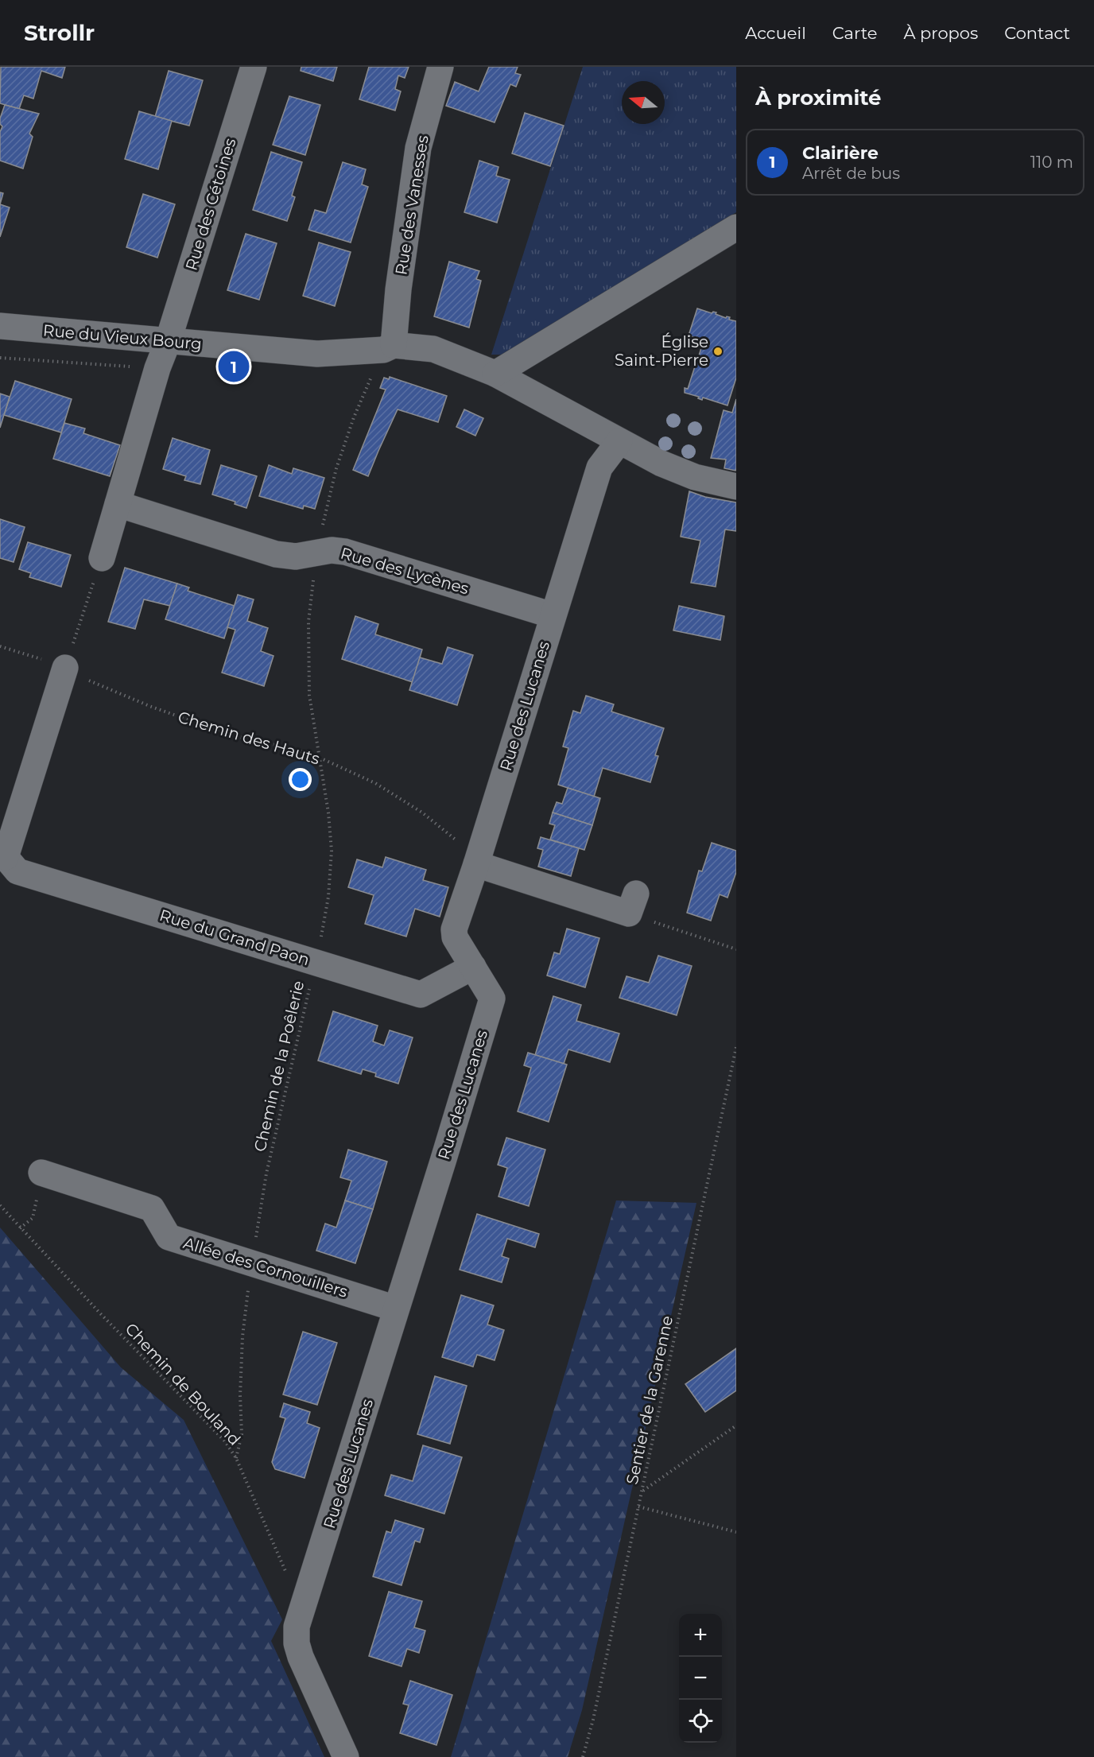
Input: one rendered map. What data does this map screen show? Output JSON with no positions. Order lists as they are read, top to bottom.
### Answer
{
  "streets": {
    "street": [
      "Rue des Cétoines",
      "Rue des Vanesses",
      "Rue du Vieux Bourg",
      "Rue des Lycènes",
      "Rue des Lucanes",
      "Rue du Grand Paon",
      "Allée des Cornouillers"
    ],
    "path": [
      "Chemin des Hauts",
      "Chemin de la Poêlerie",
      "Chemin de Bouland",
      "Sentier de la Garenne"
    ]
  },
  "crossings": [
    ["Rue des Cétoines", "Rue du Vieux Bourg"],
    ["Rue des Vanesses", "Rue du Vieux Bourg"],
    ["Rue des Vanesses", "Chemin de la Poêlerie"],
    ["Rue du Vieux Bourg", "Rue des Lucanes"],
    ["Rue du Vieux Bourg", "Chemin de la Poêlerie"],
    ["Rue des Lycènes", "Rue des Lucanes"],
    ["Rue des Lycènes", "Chemin de la Poêlerie"],
    ["Rue des Lucanes", "Chemin des Hauts"],
    ["Rue des Lucanes", "Rue du Grand Paon"],
    ["Rue des Lucanes", "Allée des Cornouillers"],
    ["Rue des Lucanes", "Chemin de Bouland"],
    ["Chemin des Hauts", "Chemin de la Poêlerie"],
    ["Rue du Grand Paon", "Chemin de la Poêlerie"],
    ["Chemin de la Poêlerie", "Allée des Cornouillers"],
    ["Chemin de la Poêlerie", "Chemin de Bouland"]
  ],
  "places": ["Église Saint-Pierre"],
  "north": "left",
  "page": {
    "header": "Strollr",
    "nav": [
      "Accueil",
      "Carte",
      "À propos",
      "Contact"
    ],
    "heading": "À proximité",
    "list": [
      {
        "mark": "1",
        "name": "Clairière",
        "note": "Arrêt de bus",
        "value": "110 m"
      }
    ],
    "pins": "1",
    "map_buttons": ["+", "−"]
  }
}
